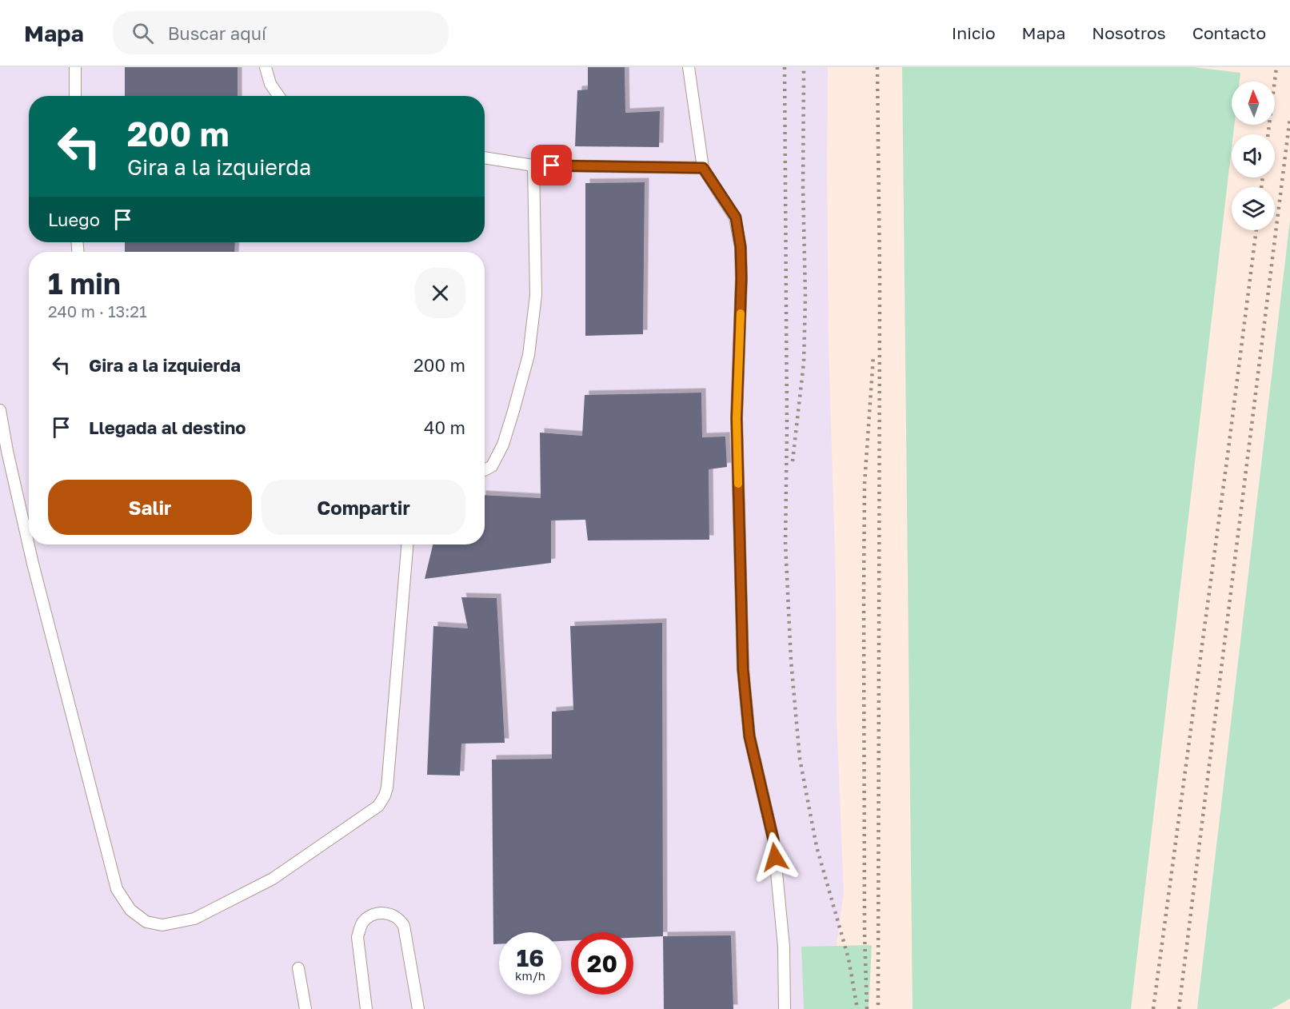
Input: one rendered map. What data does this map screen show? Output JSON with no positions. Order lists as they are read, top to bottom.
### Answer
{
  "north": "top",
  "page": {
    "header": "Mapa",
    "search": "Buscar aquí",
    "nav": [
      "Inicio",
      "Mapa",
      "Nosotros",
      "Contacto"
    ],
    "turn": ["200 m", "Gira a la izquierda"],
    "then": "Luego",
    "heading": ["1 min", "240 m · 13:21"],
    "list": [
      {
        "name": "Gira a la izquierda",
        "value": "200 m"
      },
      {
        "name": "Llegada al destino",
        "value": "40 m"
      }
    ],
    "buttons": ["Salir", "Compartir"],
    "speed": "16 km/h",
    "limit": "20"
  }
}
